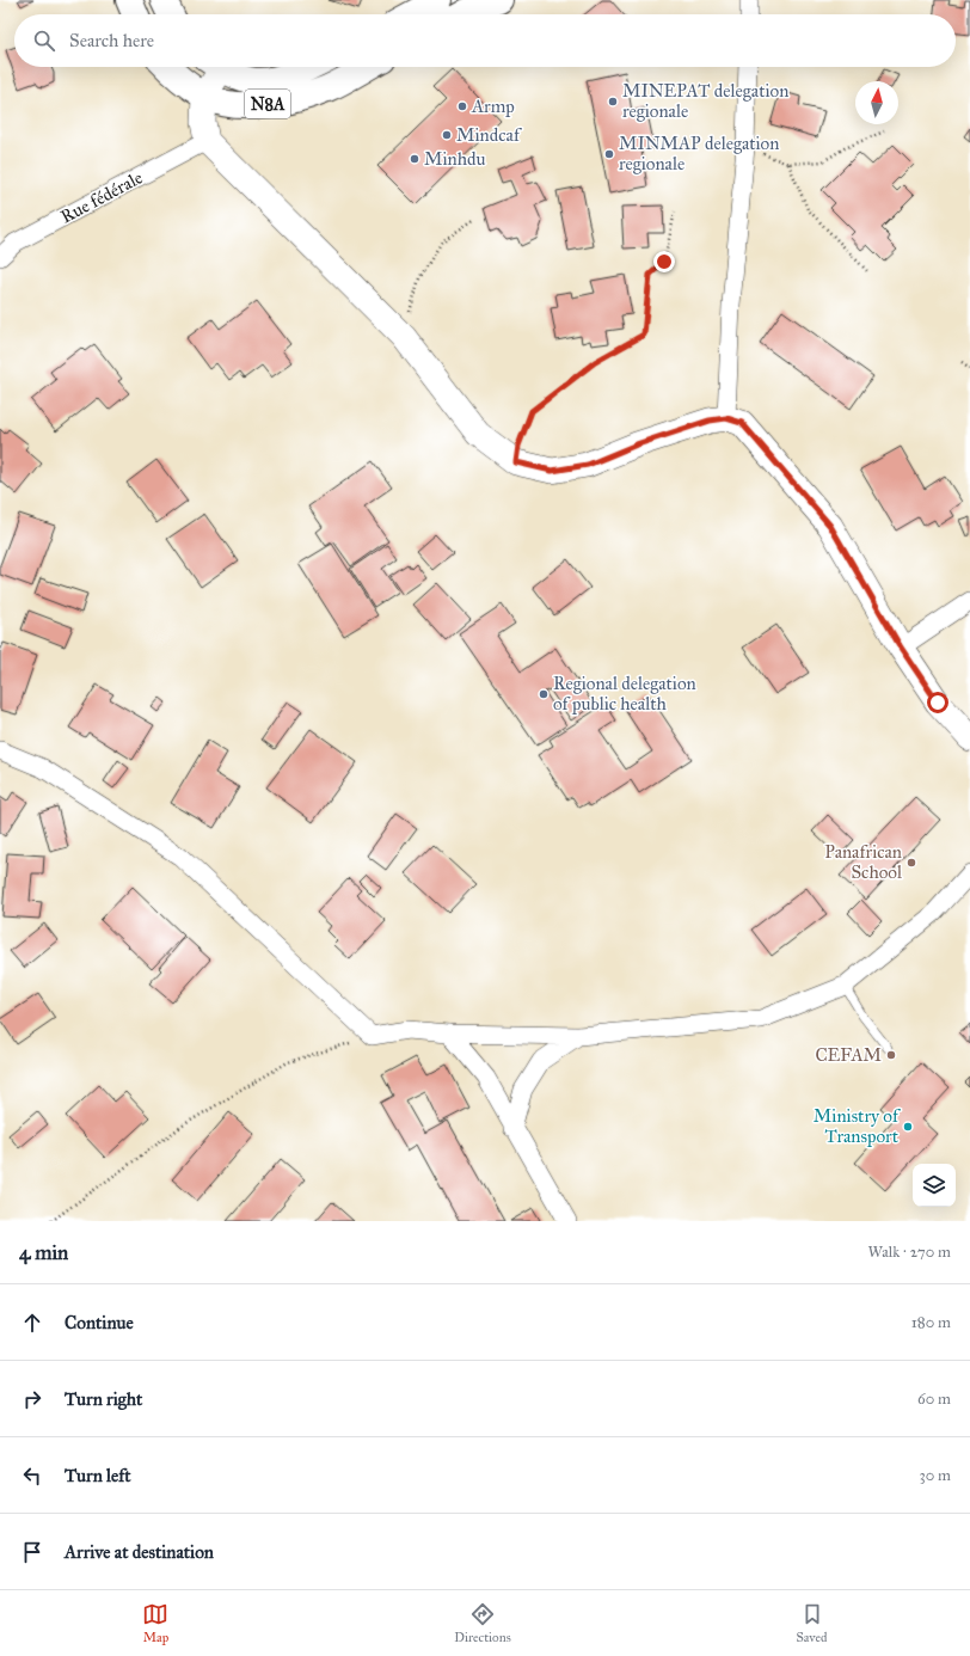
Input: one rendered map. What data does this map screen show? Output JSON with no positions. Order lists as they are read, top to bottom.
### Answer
{
  "streets": {
    "highway": ["N8A"],
    "street": ["Rue fédérale"]
  },
  "places": [
    "MINEPAT delegation regionale",
    "Armp",
    "Mindcaf",
    "MINMAP delegation regionale",
    "Minhdu",
    "Regional delegation of public health",
    "Panafrican School",
    "CEFAM",
    "Ministry of Transport"
  ],
  "north": "top",
  "page": {
    "search": "Search here",
    "heading": ["4 min", "Walk · 270 m"],
    "list": [
      ["Continue", "180 m"],
      ["Turn right", "60 m"],
      ["Turn left", "30 m"],
      "Arrive at destination"
    ],
    "nav": ["Map", "Directions", "Saved"]
  }
}
